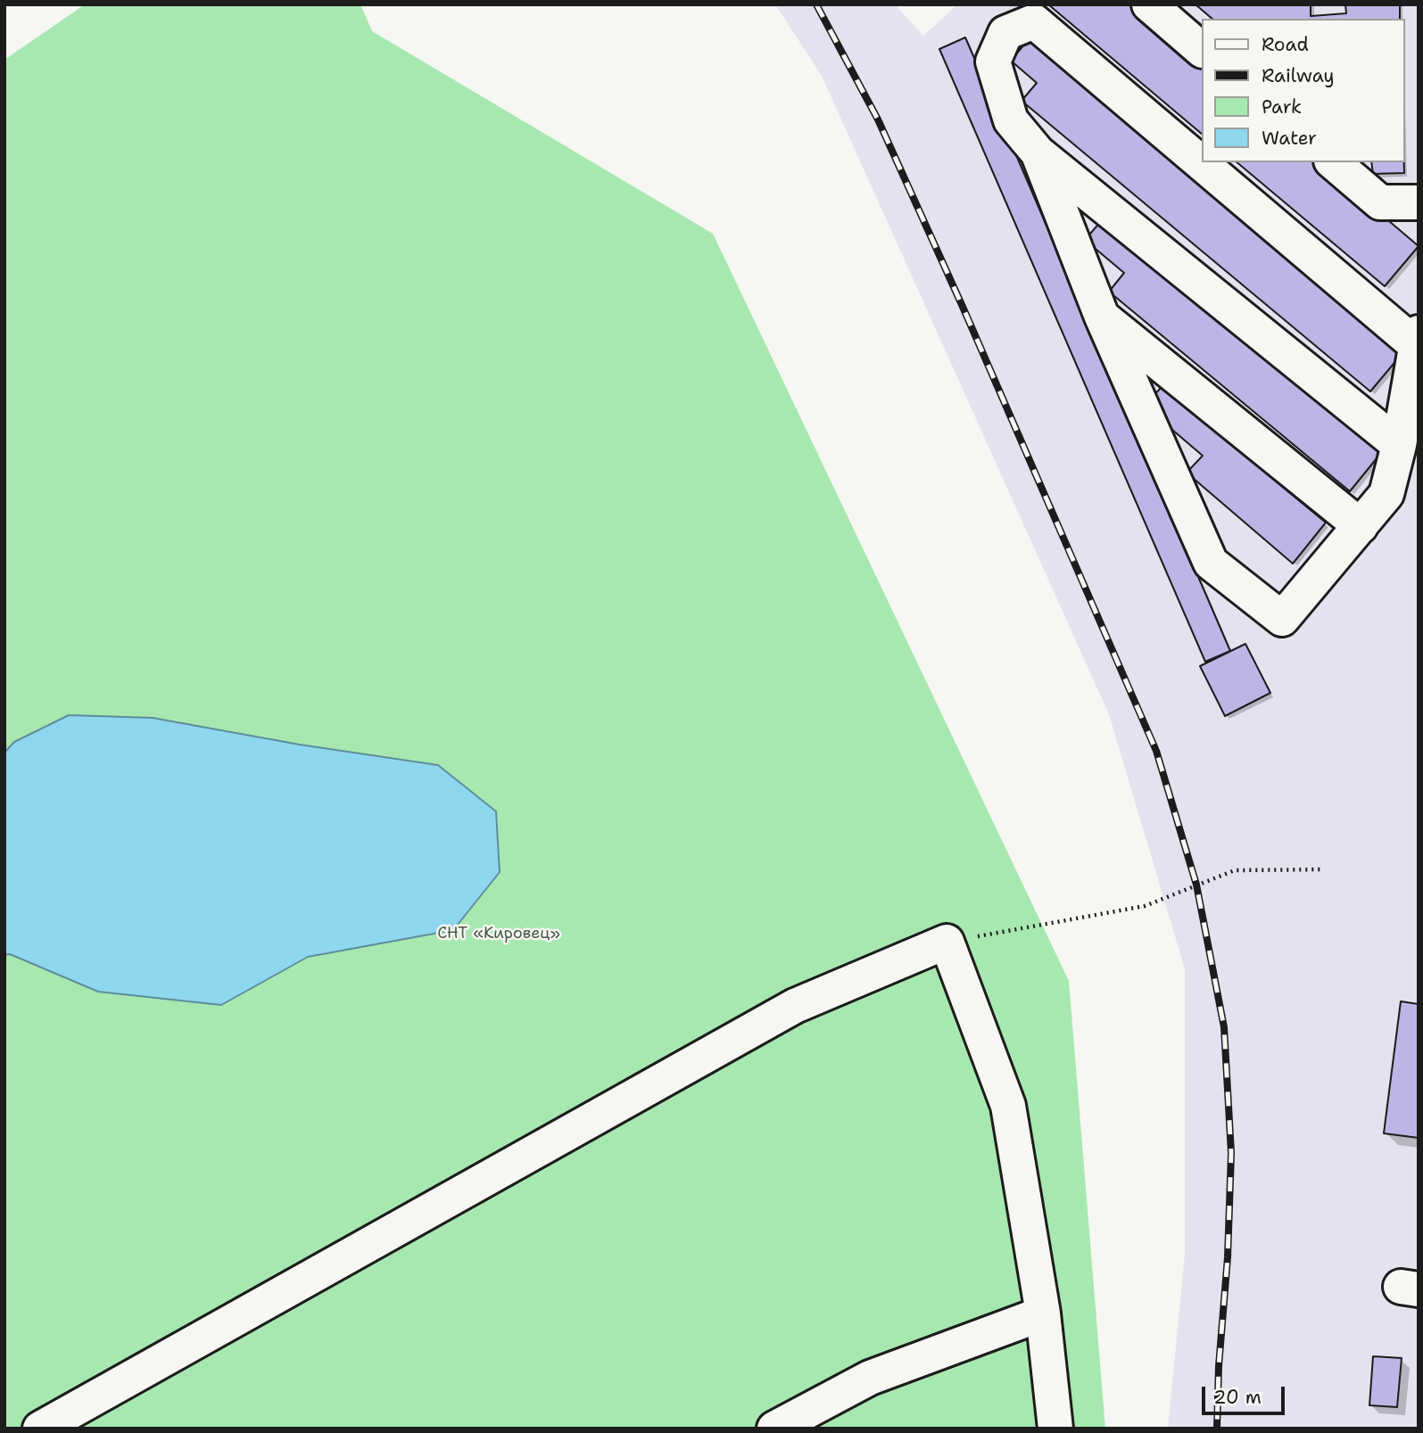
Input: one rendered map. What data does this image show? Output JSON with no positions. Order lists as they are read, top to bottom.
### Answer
{
  "parks": ["СНТ «Кировец»"],
  "legend": [
    "Road",
    "Railway",
    "Park",
    "Water"
  ],
  "scale_bar": "20 m"
}
